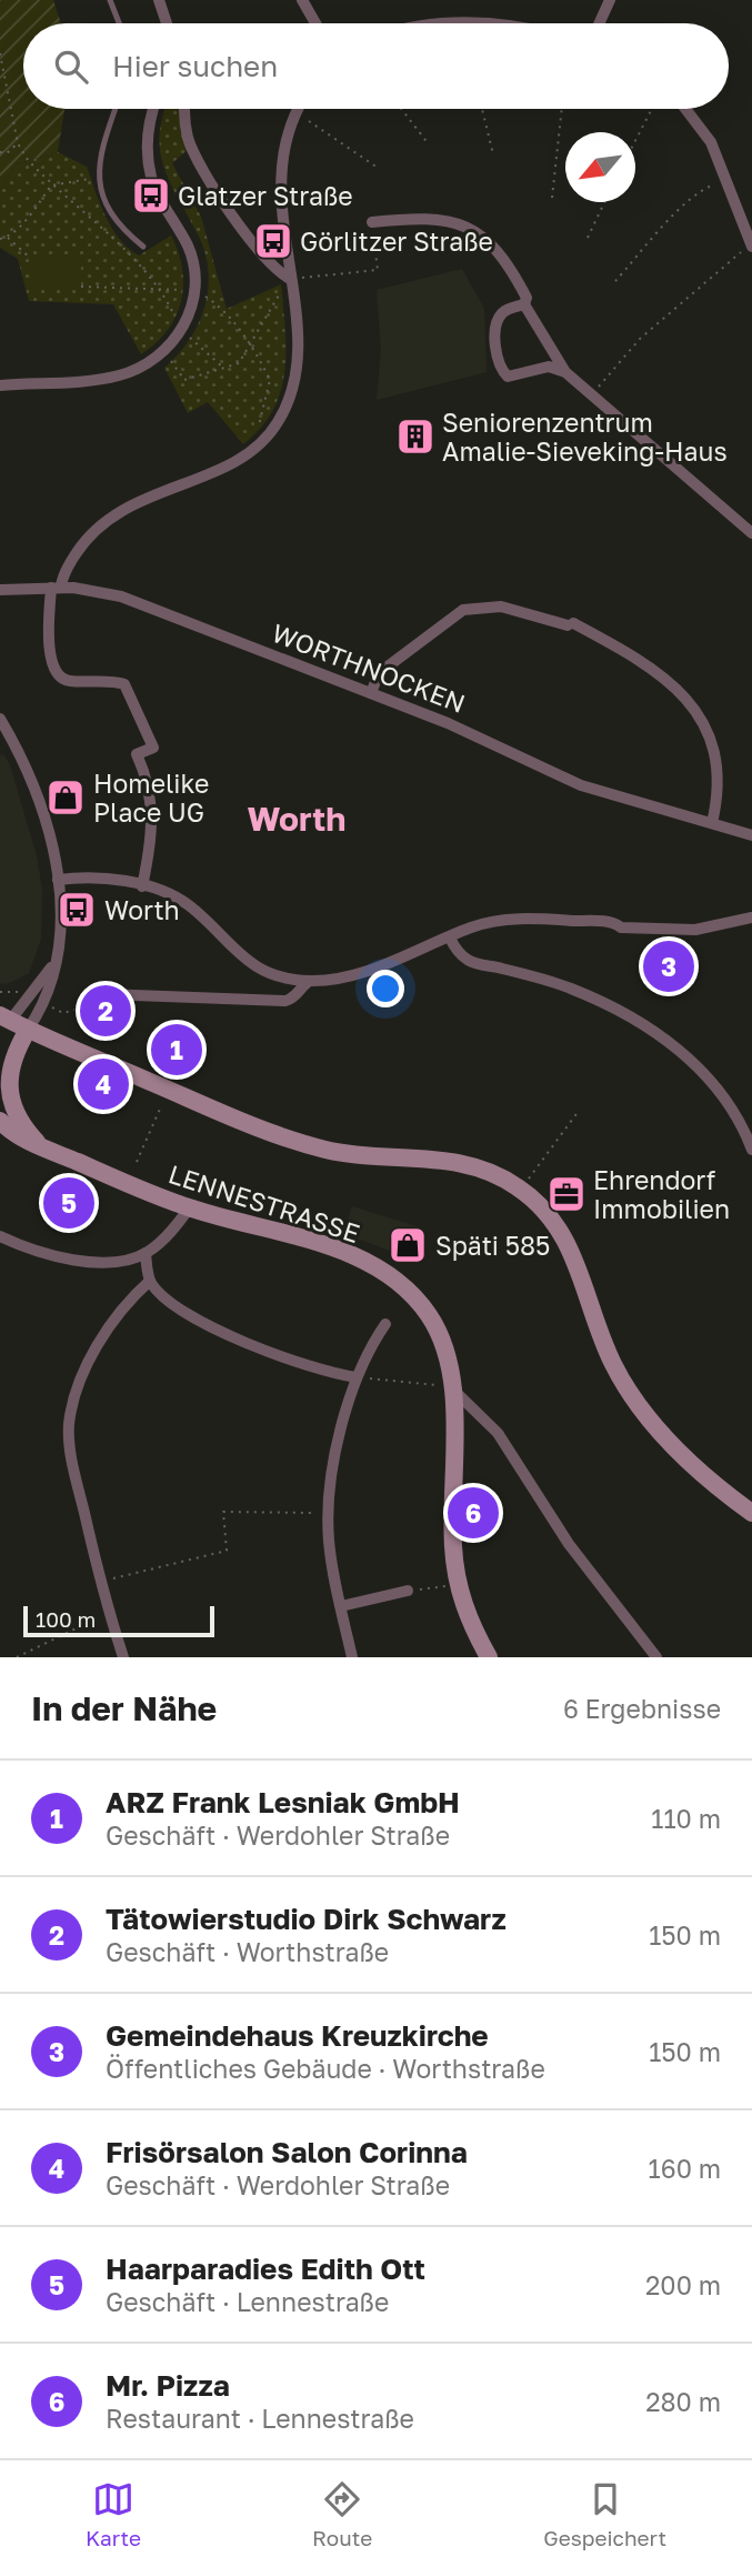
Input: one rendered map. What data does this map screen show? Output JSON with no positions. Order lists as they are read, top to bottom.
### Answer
{
  "streets": {
    "main road": ["LENNESTRASSE"],
    "street": ["WORTHNOCKEN"]
  },
  "districts": ["Worth"],
  "places": {
    "bus stop": ["Glatzer Straße", "Görlitzer Straße", "Worth"],
    "building": ["Seniorenzentrum Amalie-Sieveking-Haus"],
    "shop": ["Homelike Place UG", "Späti 585"],
    "office": ["Ehrendorf Immobilien"]
  },
  "scale_bar": "100 m",
  "north": "bottom left",
  "page": {
    "search": "Hier suchen",
    "pins": [
      "3",
      "2",
      "1",
      "4",
      "5",
      "6"
    ],
    "scale": "100 m",
    "heading": ["In der Nähe", "6 Ergebnisse"],
    "list": [
      {
        "mark": "1",
        "name": "ARZ Frank Lesniak GmbH",
        "note": "Geschäft · Werdohler Straße",
        "value": "110 m"
      },
      {
        "mark": "2",
        "name": "Tätowierstudio Dirk Schwarz",
        "note": "Geschäft · Worthstraße",
        "value": "150 m"
      },
      {
        "mark": "3",
        "name": "Gemeindehaus Kreuzkirche",
        "note": "Öffentliches Gebäude · Worthstraße",
        "value": "150 m"
      },
      {
        "mark": "4",
        "name": "Frisörsalon Salon Corinna",
        "note": "Geschäft · Werdohler Straße",
        "value": "160 m"
      },
      {
        "mark": "5",
        "name": "Haarparadies Edith Ott",
        "note": "Geschäft · Lennestraße",
        "value": "200 m"
      },
      {
        "mark": "6",
        "name": "Mr. Pizza",
        "note": "Restaurant · Lennestraße",
        "value": "280 m"
      }
    ],
    "nav": ["Karte", "Route", "Gespeichert"]
  }
}
